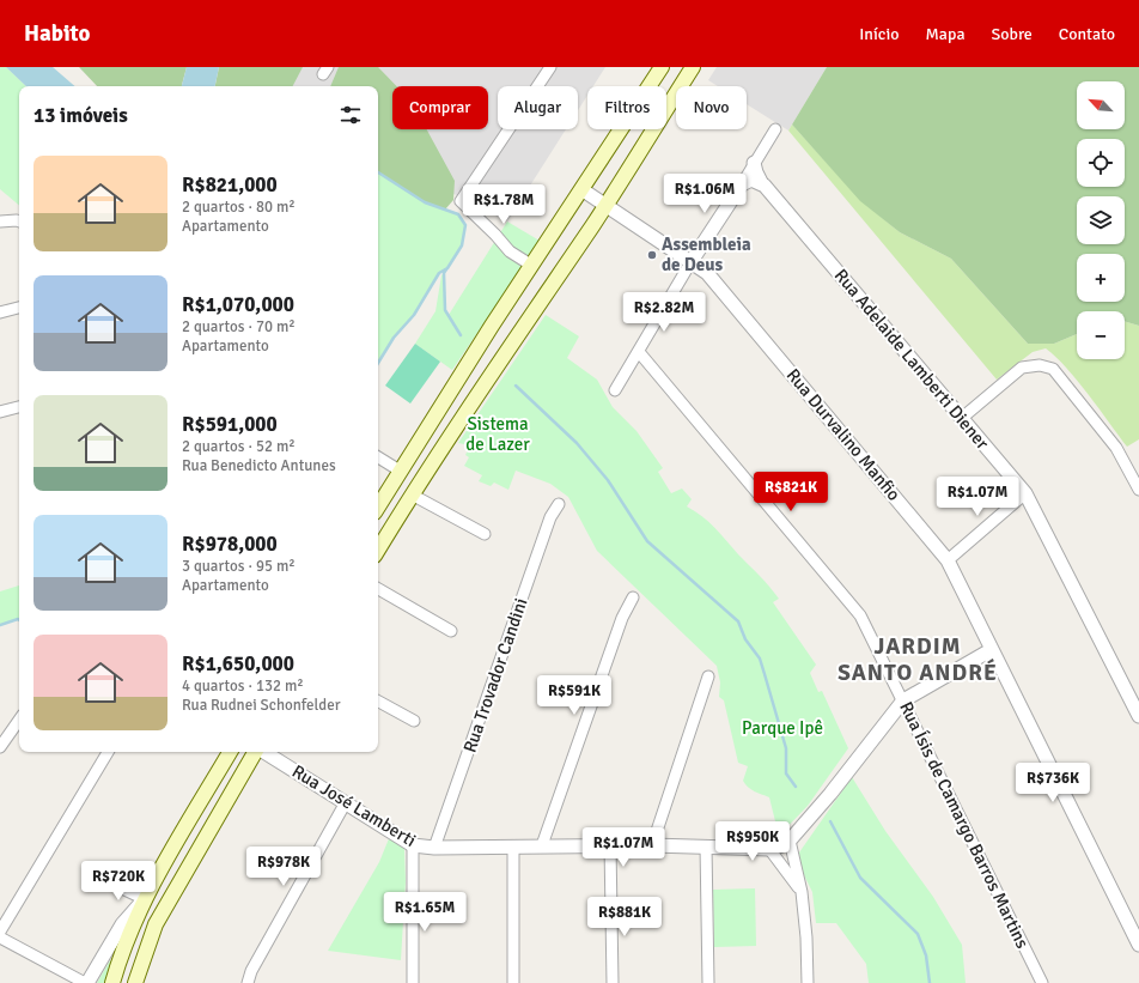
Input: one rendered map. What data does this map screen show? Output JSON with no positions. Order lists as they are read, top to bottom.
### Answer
{
  "streets": {
    "street": [
      "Rua Adelaide Lamberti Diener",
      "Rua Durvalino Manfio",
      "Rua Trovador Candini",
      "Rua José Lamberti",
      "Rua Ísis de Camargo Barros Martins"
    ]
  },
  "crossings": [
    ["Rua Trovador Candini", "Rua José Lamberti"]
  ],
  "districts": ["JARDIM SANTO ANDRÉ"],
  "parks": ["Sistema de Lazer", "Parque Ipê"],
  "places": ["Assembleia de Deus"],
  "north": "top left",
  "page": {
    "header": "Habito",
    "nav": [
      "Início",
      "Mapa",
      "Sobre",
      "Contato"
    ],
    "map_buttons": ["+", "−"],
    "chip": [
      "Comprar",
      "Alugar",
      "Filtros",
      "Novo"
    ],
    "heading": "13 imóveis",
    "list": [
      {
        "name": "R$821,000",
        "note": "2 quartos · 80 m² · Apartamento"
      },
      {
        "name": "R$1,070,000",
        "note": "2 quartos · 70 m² · Apartamento"
      },
      {
        "name": "R$591,000",
        "note": "2 quartos · 52 m² · Rua Benedicto Antunes"
      },
      {
        "name": "R$978,000",
        "note": "3 quartos · 95 m² · Apartamento"
      },
      {
        "name": "R$1,650,000",
        "note": "4 quartos · 132 m² · Rua Rudnei Schonfelder"
      }
    ],
    "price": [
      "R$1.06M",
      "R$1.78M",
      "R$2.82M",
      "R$821K",
      "R$1.07M",
      "R$591K",
      "R$736K",
      "R$950K",
      "R$1.07M",
      "R$978K",
      "R$720K",
      "R$1.65M",
      "R$881K"
    ]
  }
}
